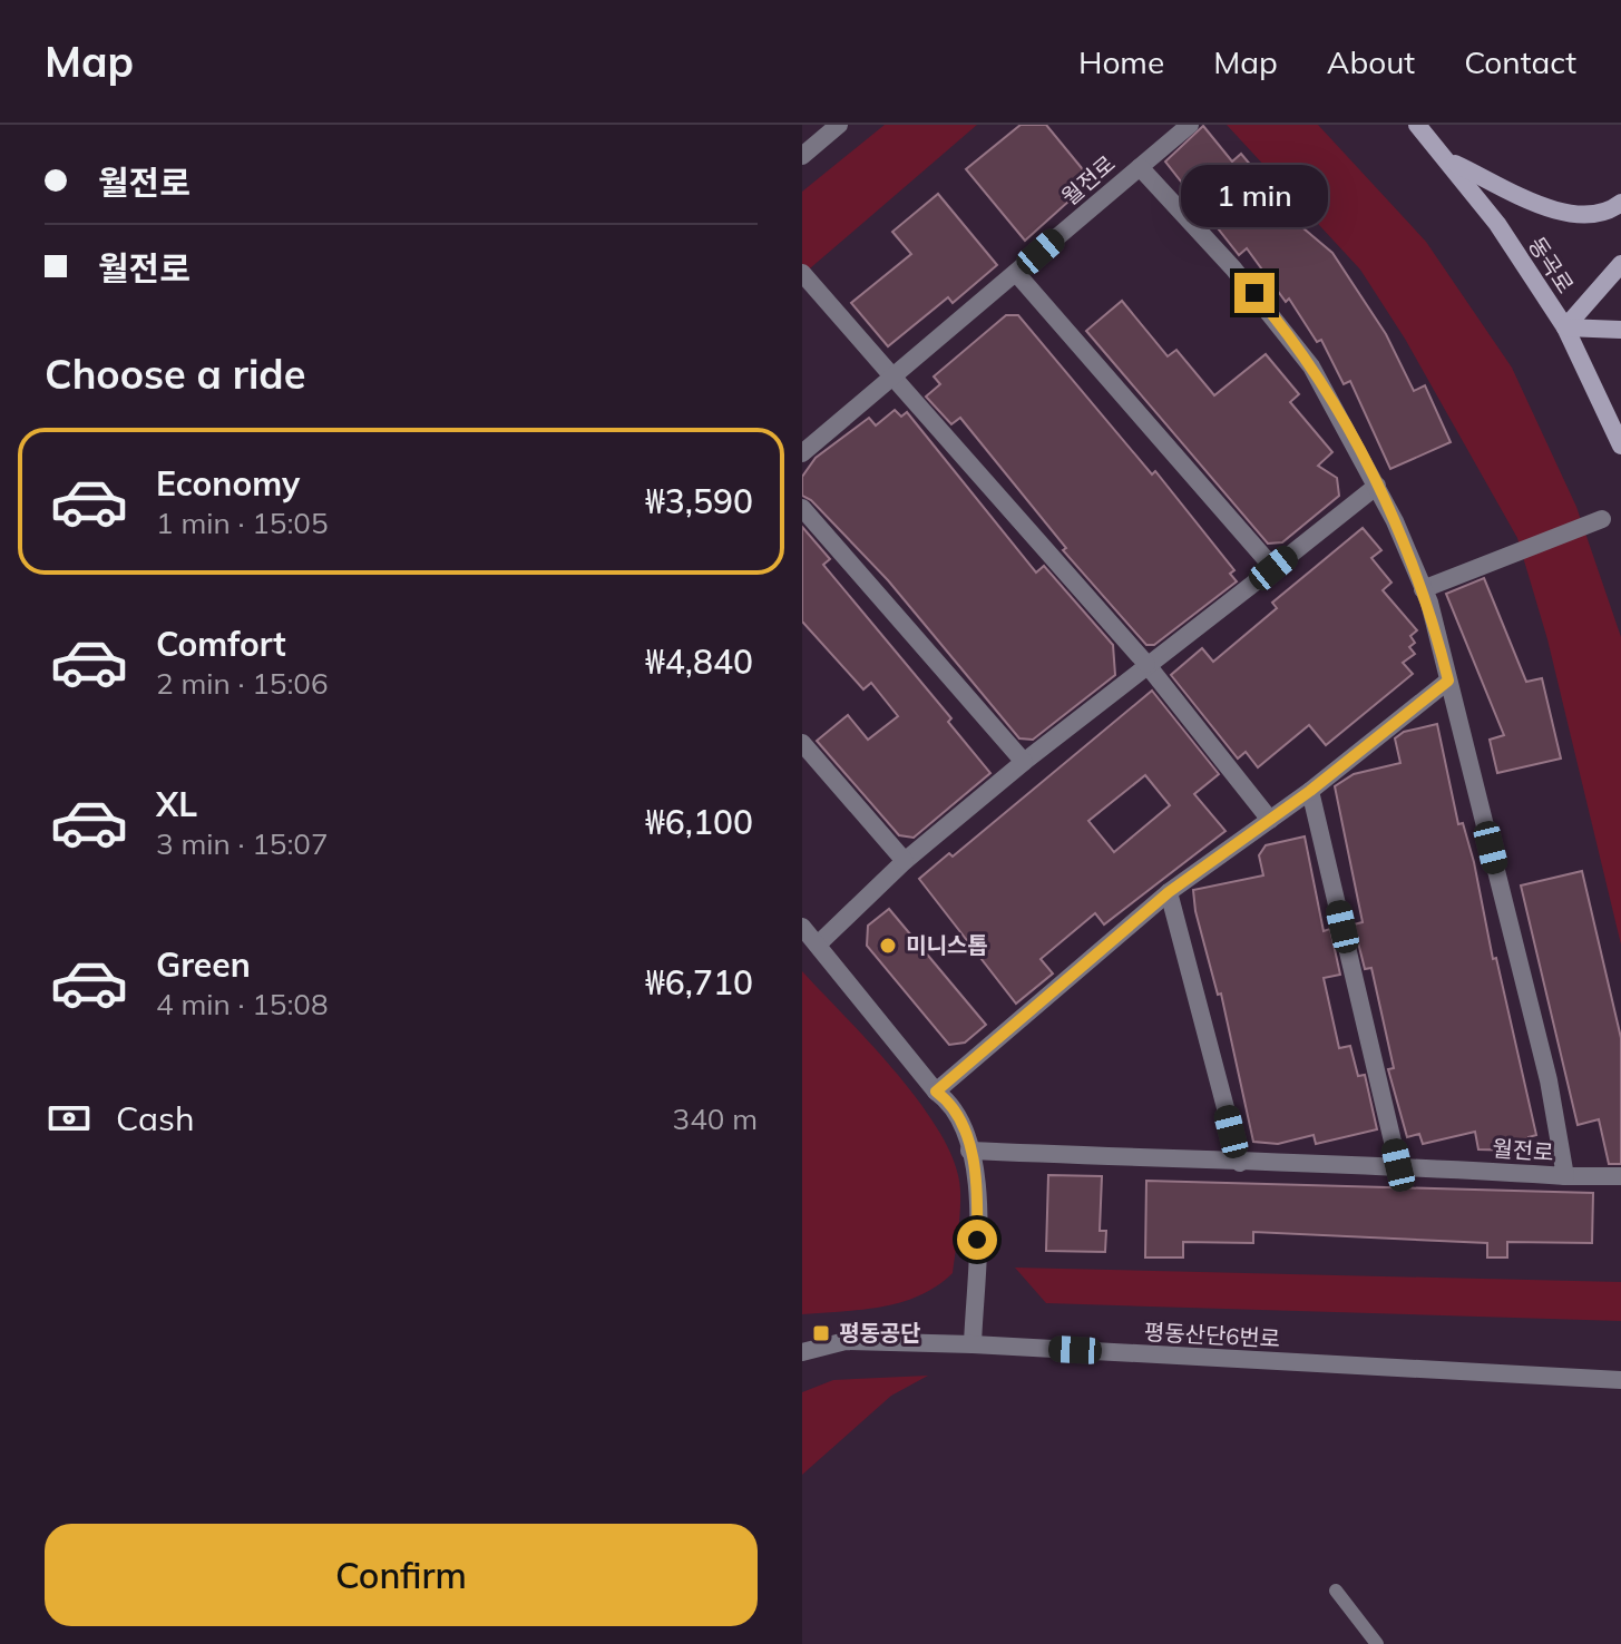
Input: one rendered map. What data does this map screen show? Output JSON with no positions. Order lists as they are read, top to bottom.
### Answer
{
  "streets": {
    "main road": ["동곡로"],
    "street": ["월전로", "평동산단6번로"]
  },
  "places": {
    "other": ["미니스톱"],
    "transit": ["평동공단"]
  },
  "page": {
    "header": "Map",
    "nav": [
      "Home",
      "Map",
      "About",
      "Contact"
    ],
    "banner": ["월전로", "월전로"],
    "bubble": "1 min",
    "heading": "Choose a ride",
    "list": [
      {
        "name": "Economy",
        "note": "1 min · 15:05",
        "value": "₩3,590"
      },
      {
        "name": "Comfort",
        "note": "2 min · 15:06",
        "value": "₩4,840"
      },
      {
        "name": "XL",
        "note": "3 min · 15:07",
        "value": "₩6,100"
      },
      {
        "name": "Green",
        "note": "4 min · 15:08",
        "value": "₩6,710"
      }
    ],
    "pay": ["Cash", "340 m"],
    "buttons": "Confirm"
  }
}
